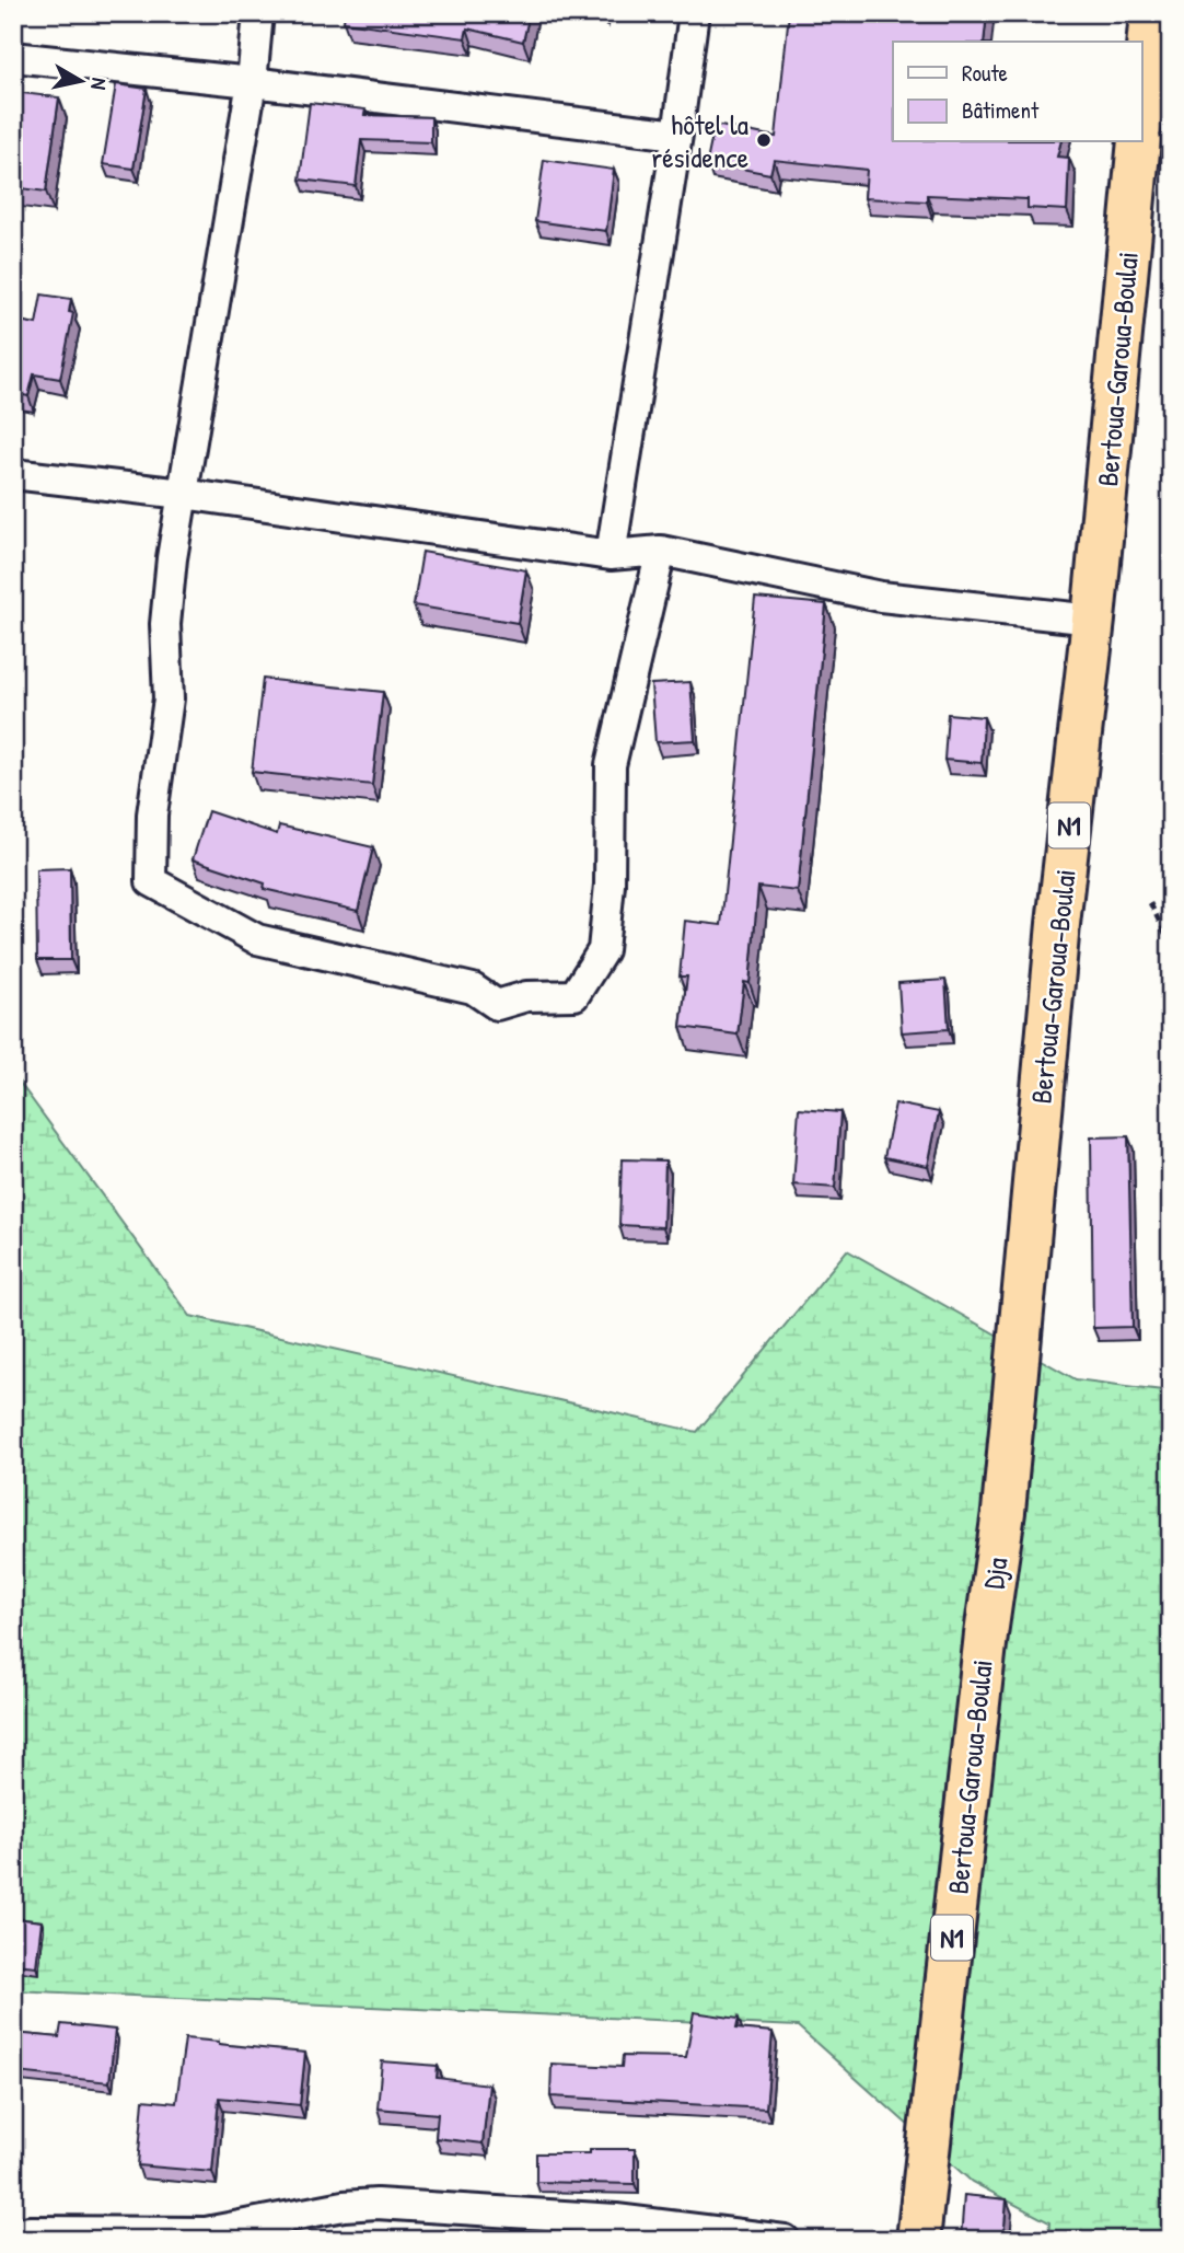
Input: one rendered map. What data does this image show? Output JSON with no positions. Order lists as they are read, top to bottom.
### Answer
{
  "streets": {
    "highway": ["Bertoua-Garoua-Boulai", "N1", "Dja"]
  },
  "crossings": [
    ["Bertoua-Garoua-Boulai", "Dja"]
  ],
  "places": ["hôtel la résidence"],
  "legend": ["Route", "Bâtiment"],
  "north": "right"
}
